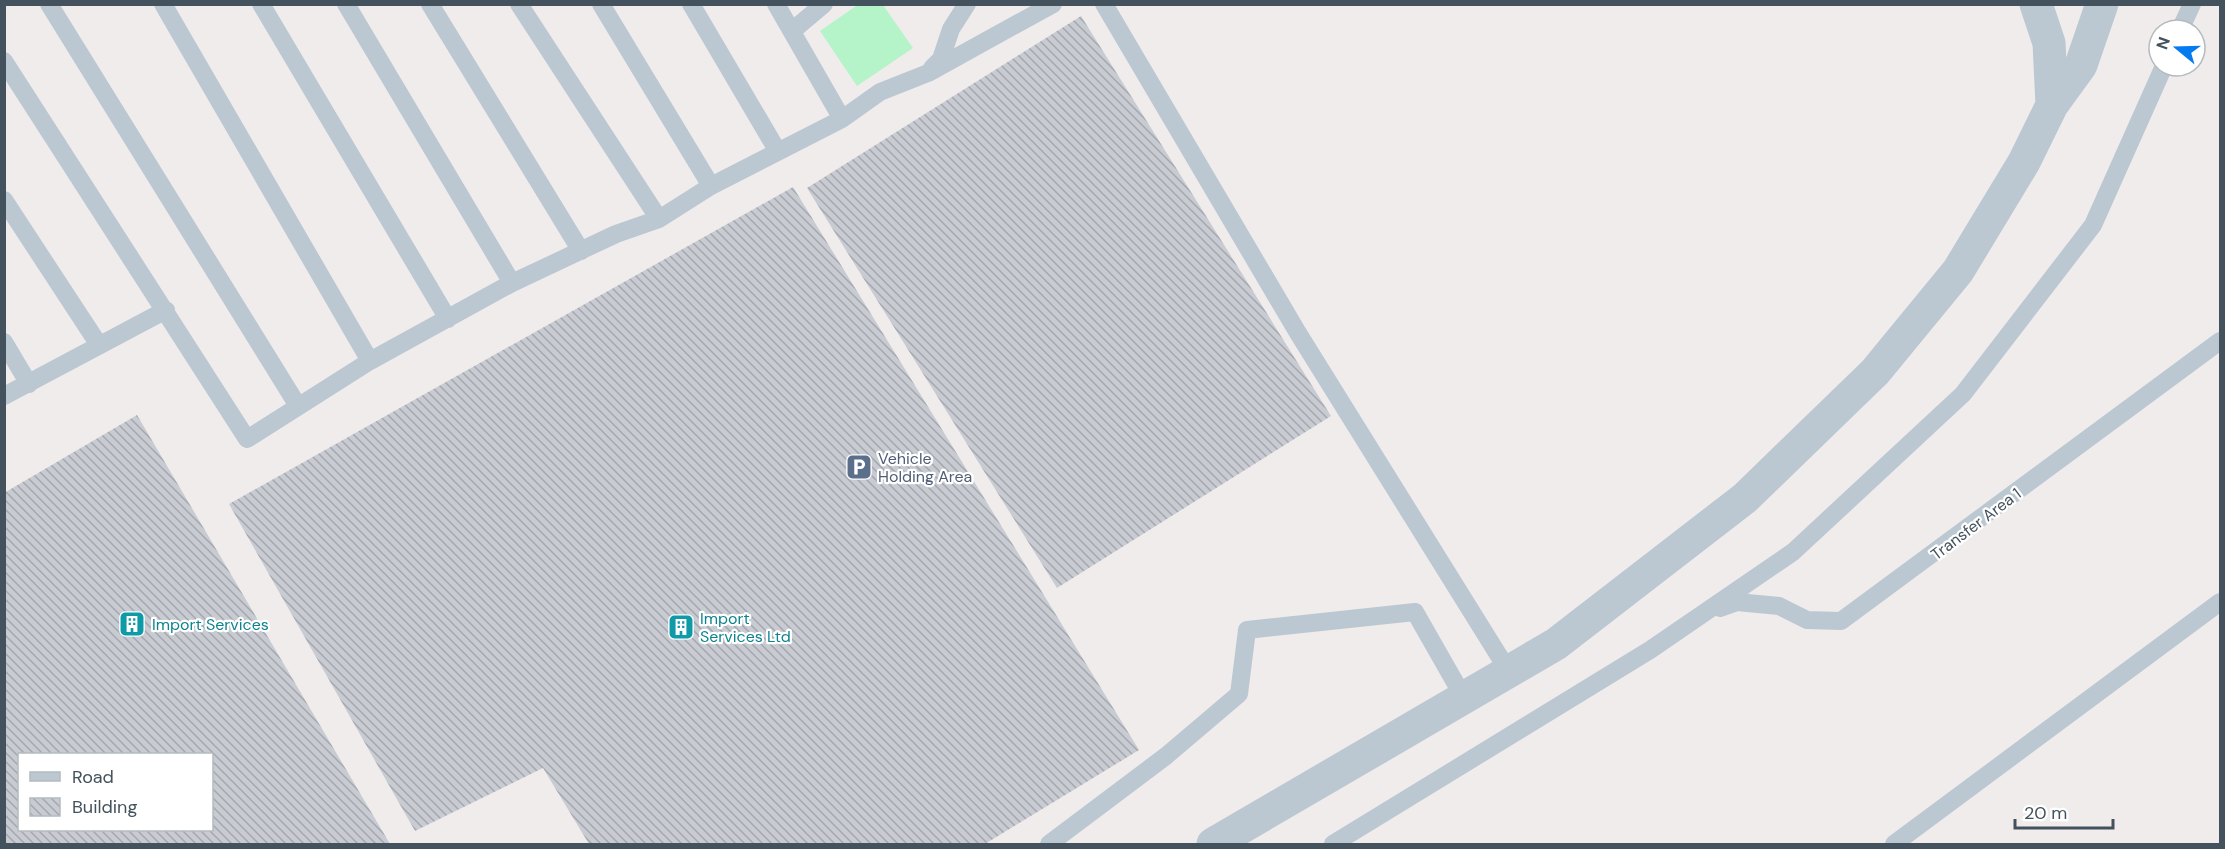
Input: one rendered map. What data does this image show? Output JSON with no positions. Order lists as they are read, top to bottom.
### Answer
{
  "streets": {
    "lane": ["Transfer Area 1"]
  },
  "places": {
    "parking": ["Vehicle Holding Area"],
    "building": ["Import Services", "Import Services Ltd"]
  },
  "legend": ["Road", "Building"],
  "scale_bar": "20 m",
  "north": "left"
}
